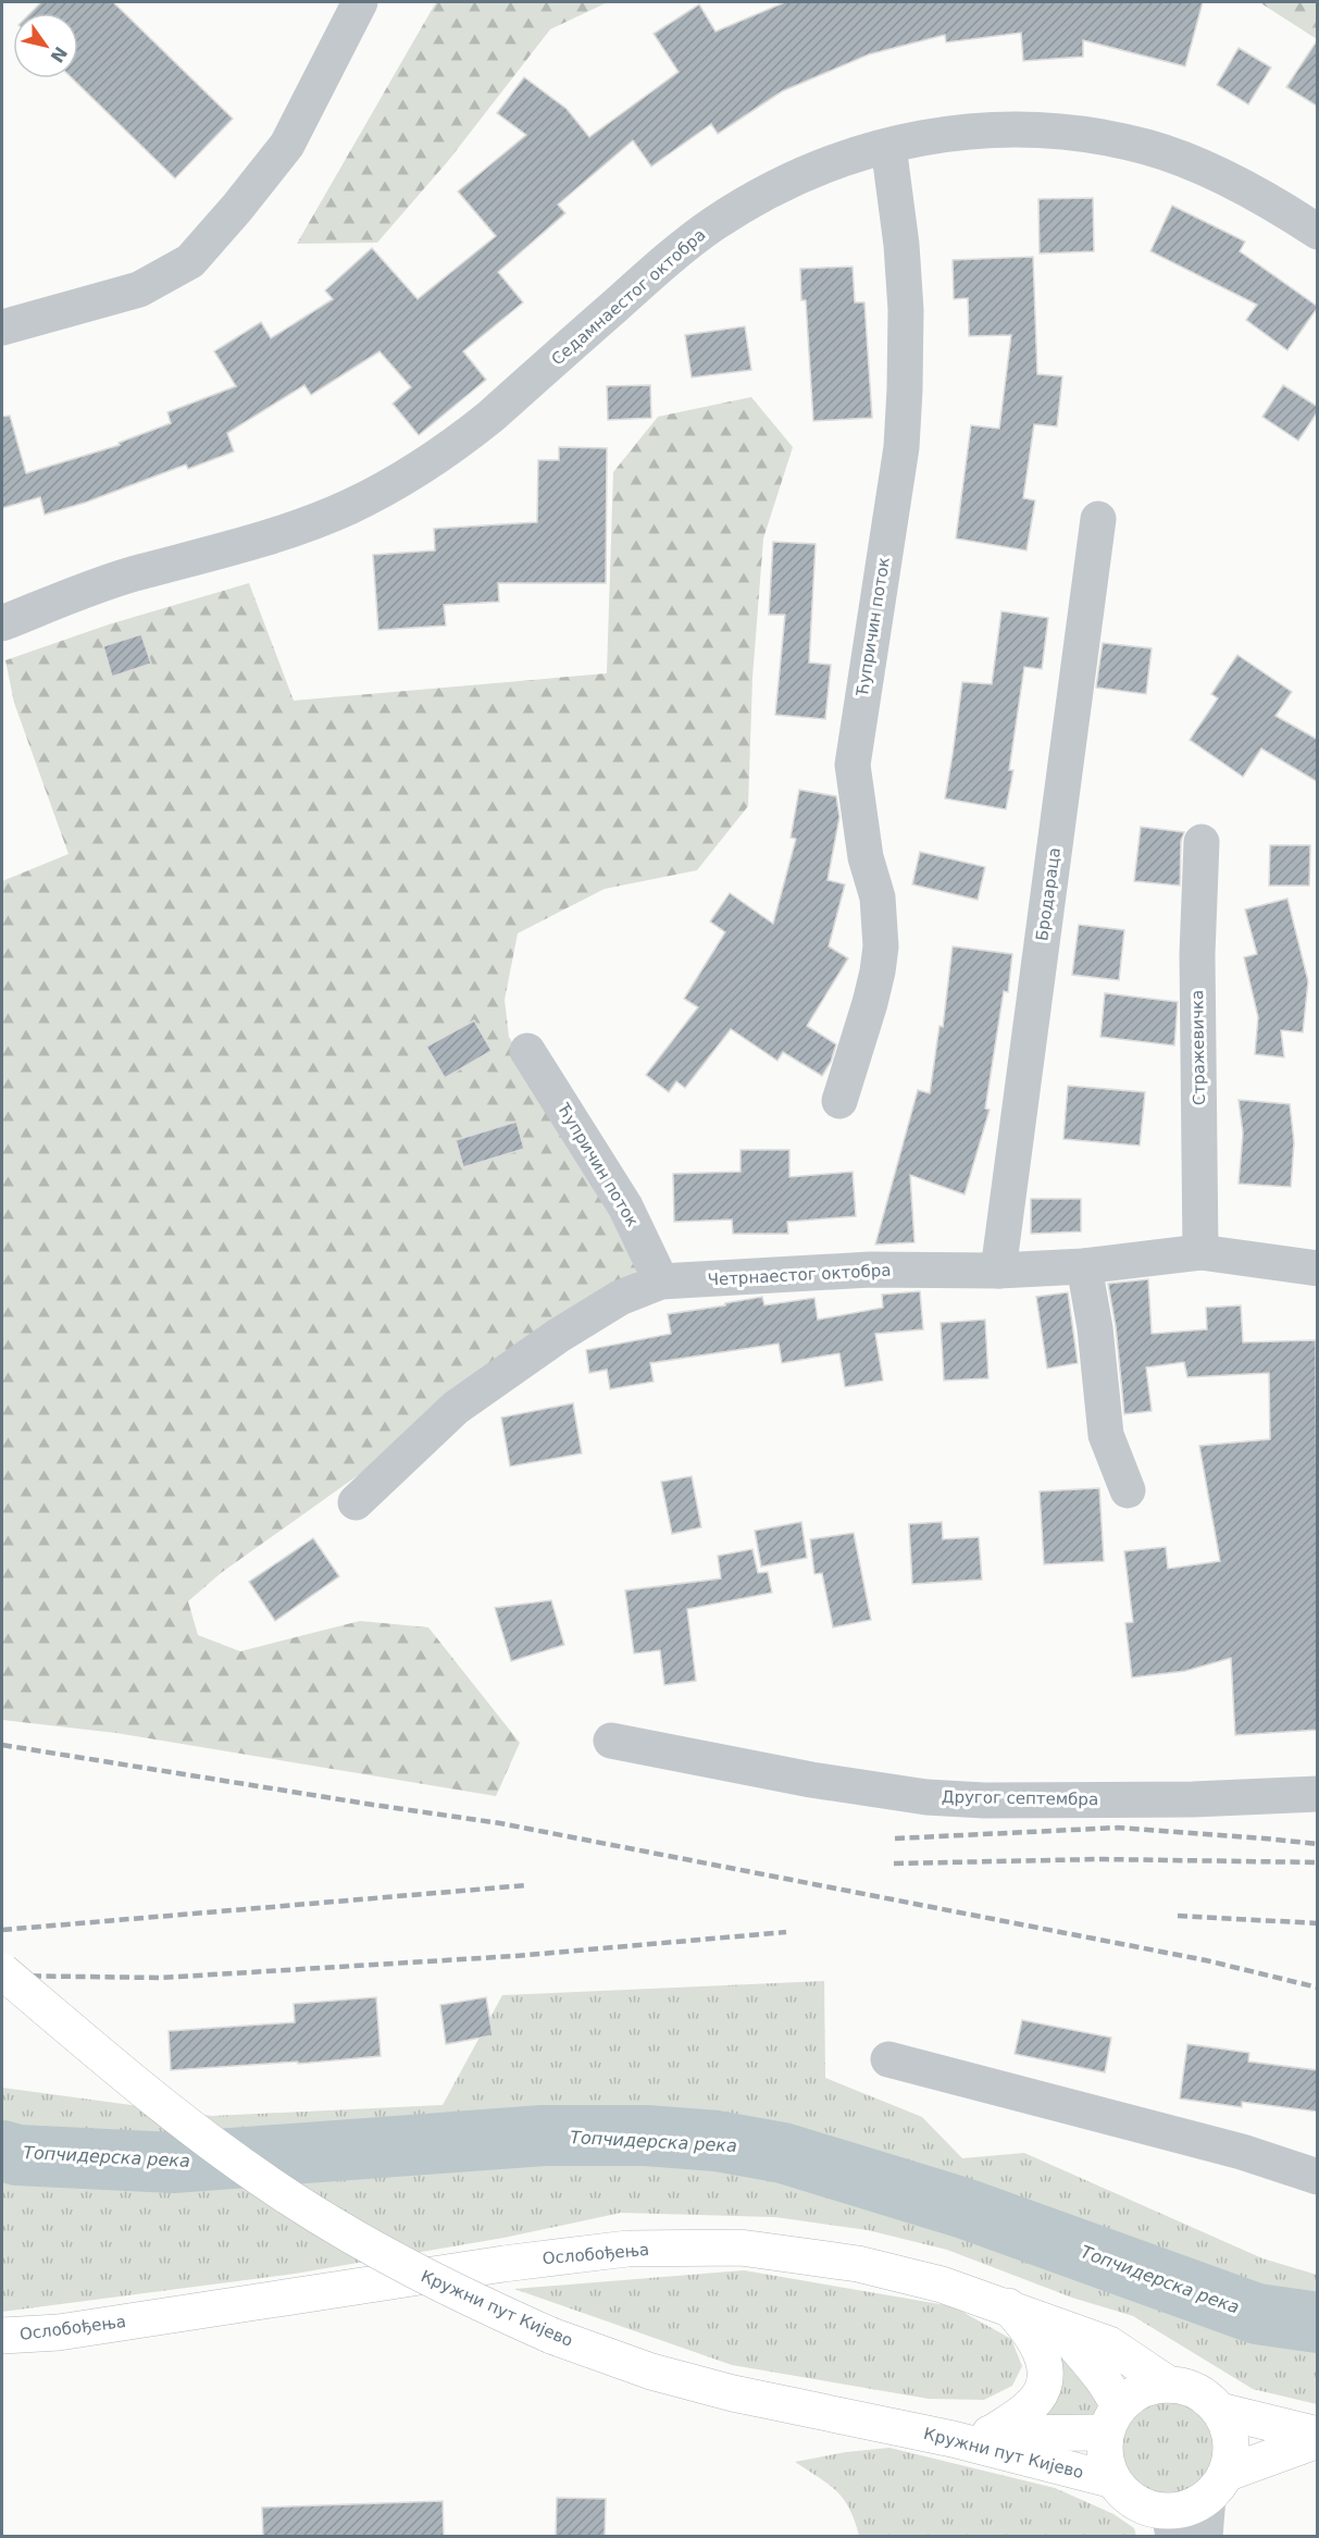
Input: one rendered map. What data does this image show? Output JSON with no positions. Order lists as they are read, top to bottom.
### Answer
{
  "streets": {
    "main road": ["Ослобођења", "Кружни пут Кијево"],
    "street": [
      "Седамнаестог октобра",
      "Ћупричин поток",
      "Бродараца",
      "Стражевичка",
      "Четрнаестог октобра",
      "Другог септембра"
    ]
  },
  "crossings": [
    ["Седамнаестог октобра", "Ћупричин поток"],
    ["Ћупричин поток", "Четрнаестог октобра"],
    ["Бродараца", "Четрнаестог октобра"],
    ["Стражевичка", "Четрнаестог октобра"],
    ["Ослобођења", "Кружни пут Кијево"]
  ],
  "water": ["Топчидерска река"],
  "north": "bottom right"
}
